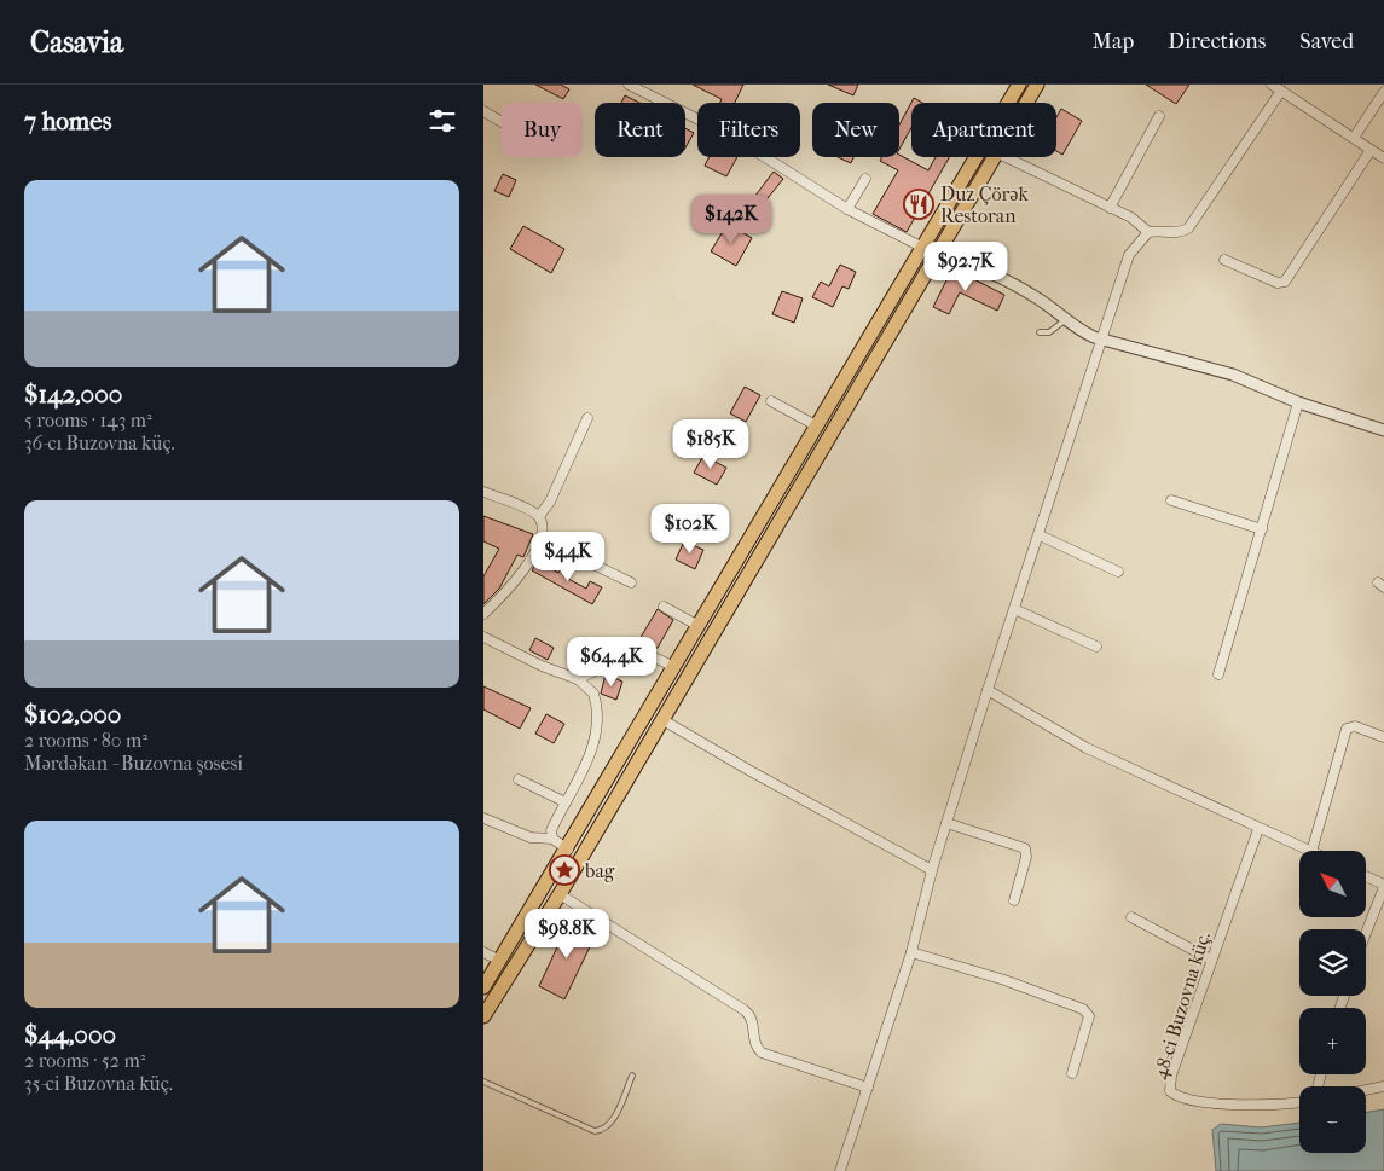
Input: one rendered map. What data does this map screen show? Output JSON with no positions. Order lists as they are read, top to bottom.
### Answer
{
  "streets": {
    "street": ["48-ci Buzovna küç."]
  },
  "places": {
    "restaurant": ["Duz Çörək Restoran"],
    "place": ["bag"]
  },
  "north": "top left",
  "page": {
    "header": "Casavia",
    "nav": ["Map", "Directions", "Saved"],
    "heading": "7 homes",
    "chip": [
      "Buy",
      "Rent",
      "Filters",
      "New",
      "Apartment"
    ],
    "list": [
      {
        "name": "$142,000",
        "note": "5 rooms · 143 m² · 36-cı Buzovna küç."
      },
      {
        "name": "$102,000",
        "note": "2 rooms · 80 m² · Mərdəkan - Buzovna şosesi"
      },
      {
        "name": "$44,000",
        "note": "2 rooms · 52 m² · 35-ci Buzovna küç."
      }
    ],
    "price": [
      "$142K",
      "$92.7K",
      "$185K",
      "$102K",
      "$44K",
      "$64.4K",
      "$98.8K"
    ],
    "map_buttons": ["+", "−"]
  }
}
